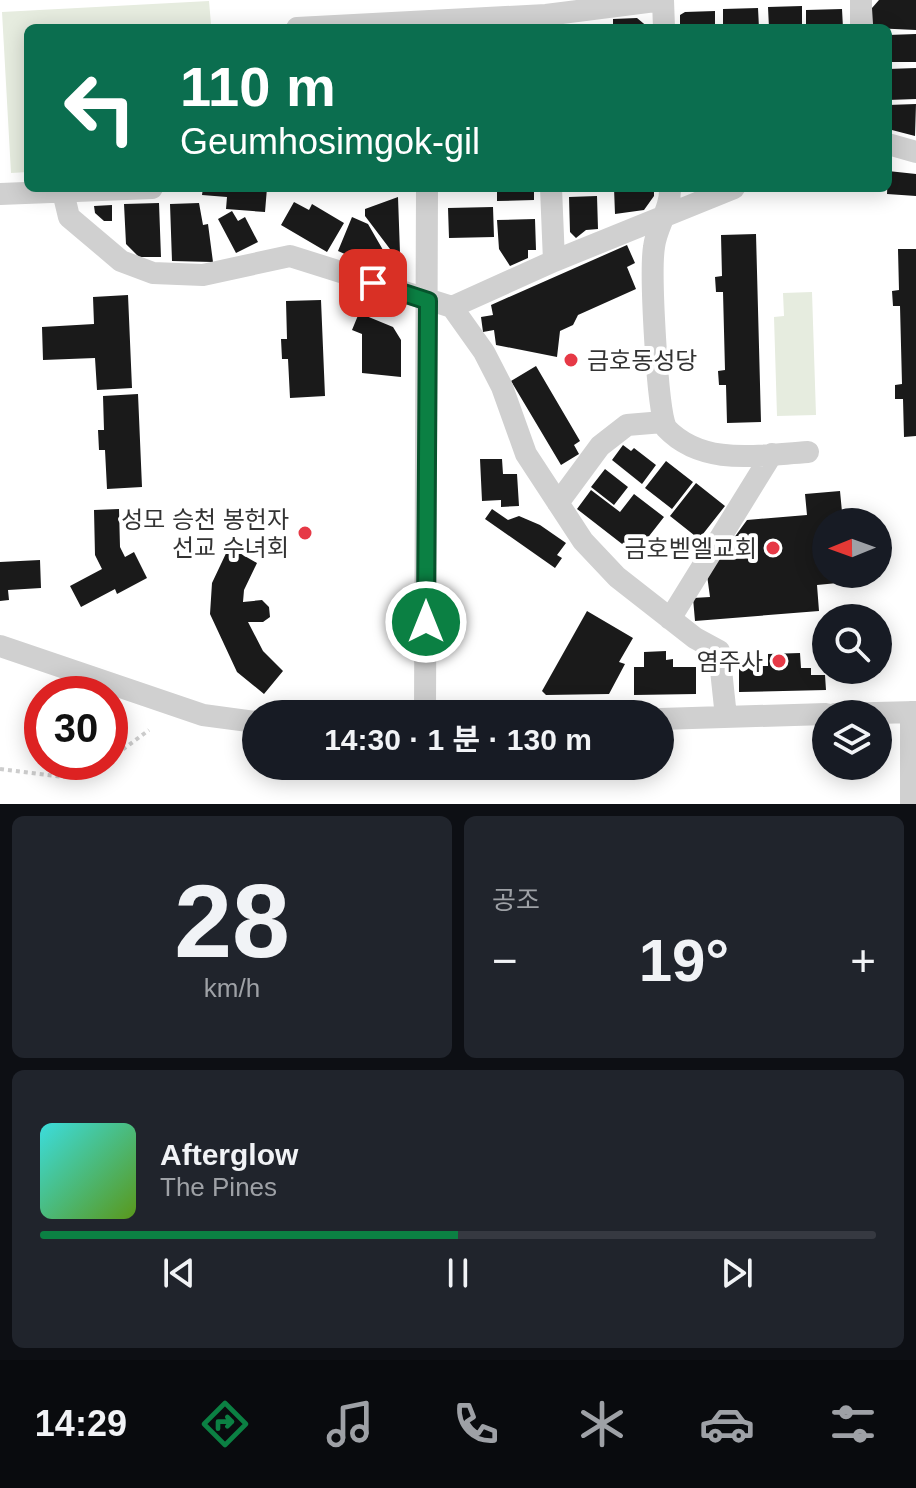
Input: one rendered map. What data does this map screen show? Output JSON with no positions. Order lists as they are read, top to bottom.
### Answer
{
  "places": [
    "금호동성당",
    "성모 승천 봉헌자 선교 수녀회",
    "금호벧엘교회",
    "염주사"
  ],
  "north": "left",
  "page": {
    "turn": ["110 m", "Geumhosimgok-gil"],
    "limit": "30",
    "trip": "14:30 · 1 분 · 130 m",
    "tile": [
      ["28", "km/h"],
      "공조"
    ],
    "heat": ["−", "19°", "+"],
    "song": ["Afterglow", "The Pines"],
    "tabs": "14:29"
  }
}
